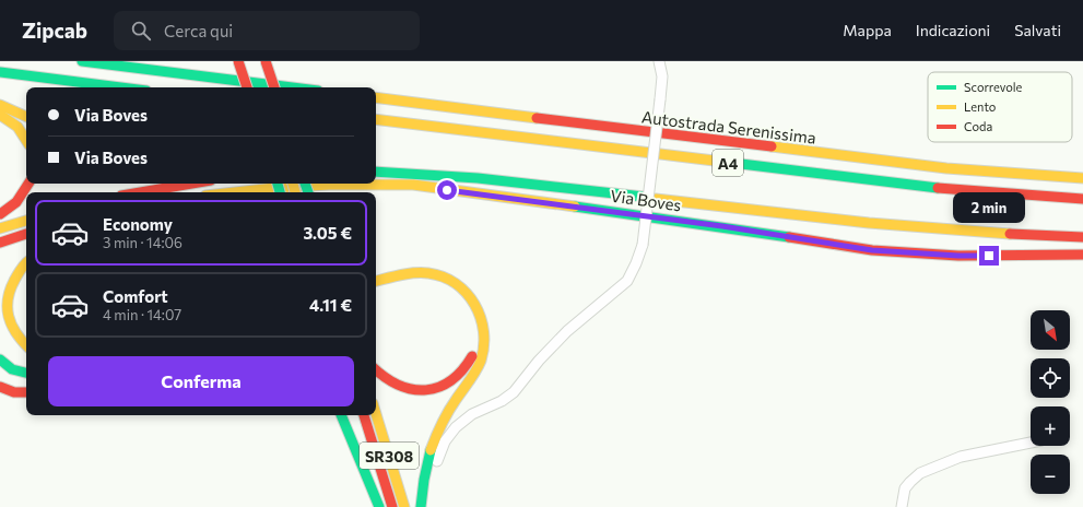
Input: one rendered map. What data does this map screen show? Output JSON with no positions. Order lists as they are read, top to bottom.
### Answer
{
  "streets": {
    "highway": [
      "Autostrada Serenissima",
      "A4",
      "Via Boves",
      "SR308"
    ]
  },
  "legend": ["Scorrevole", "Lento", "Coda"],
  "north": "bottom right",
  "page": {
    "header": "Zipcab",
    "search": "Cerca qui",
    "nav": ["Mappa", "Indicazioni", "Salvati"],
    "banner": ["Via Boves", "Via Boves"],
    "bubble": "2 min",
    "list": [
      {
        "name": "Economy",
        "note": "3 min · 14:06",
        "value": "3.05 €"
      },
      {
        "name": "Comfort",
        "note": "4 min · 14:07",
        "value": "4.11 €"
      }
    ],
    "map_buttons": ["+", "−"],
    "buttons": "Conferma"
  }
}
